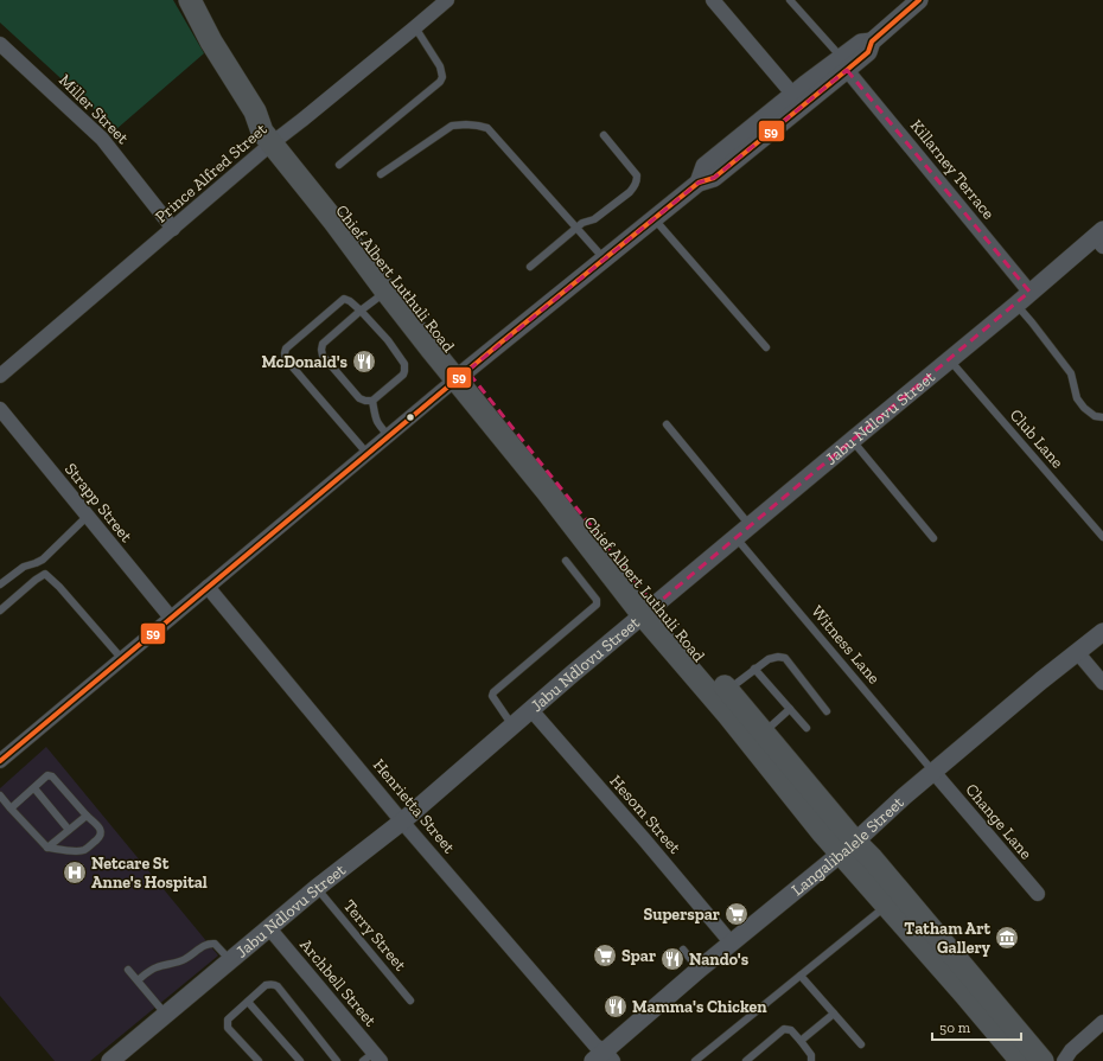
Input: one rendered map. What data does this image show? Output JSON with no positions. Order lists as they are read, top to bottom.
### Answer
{
  "streets": {
    "main road": ["Chief Albert Luthuli Road"],
    "street": [
      "Miller Street",
      "Killarney Terrace",
      "Prince Alfred Street",
      "Jabu Ndlovu Street",
      "Strapp Street",
      "Henrietta Street",
      "Hesom Street",
      "Change Lane",
      "Langalibalele Street",
      "Archbell Street"
    ],
    "lane": ["Club Lane", "Witness Lane", "Terry Street"]
  },
  "crossings": [
    ["Miller Street", "Prince Alfred Street"],
    ["Killarney Terrace", "Jabu Ndlovu Street"],
    ["Prince Alfred Street", "Chief Albert Luthuli Road"],
    ["Chief Albert Luthuli Road", "Jabu Ndlovu Street"],
    ["Chief Albert Luthuli Road", "Langalibalele Street"],
    ["Jabu Ndlovu Street", "Club Lane"],
    ["Jabu Ndlovu Street", "Witness Lane"],
    ["Jabu Ndlovu Street", "Henrietta Street"],
    ["Jabu Ndlovu Street", "Hesom Street"],
    ["Jabu Ndlovu Street", "Terry Street"],
    ["Jabu Ndlovu Street", "Archbell Street"],
    ["Witness Lane", "Change Lane"],
    ["Witness Lane", "Langalibalele Street"],
    ["Henrietta Street", "Langalibalele Street"],
    ["Hesom Street", "Langalibalele Street"],
    ["Change Lane", "Langalibalele Street"]
  ],
  "places": {
    "restaurant": ["McDonald's", "Nando's", "Mamma's Chicken"],
    "hospital": ["Netcare St Anne's Hospital"],
    "supermarket": ["Superspar", "Spar"],
    "museum": ["Tatham Art Gallery"]
  },
  "lines": ["transit line 59"],
  "scale_bar": "50 m"
}
